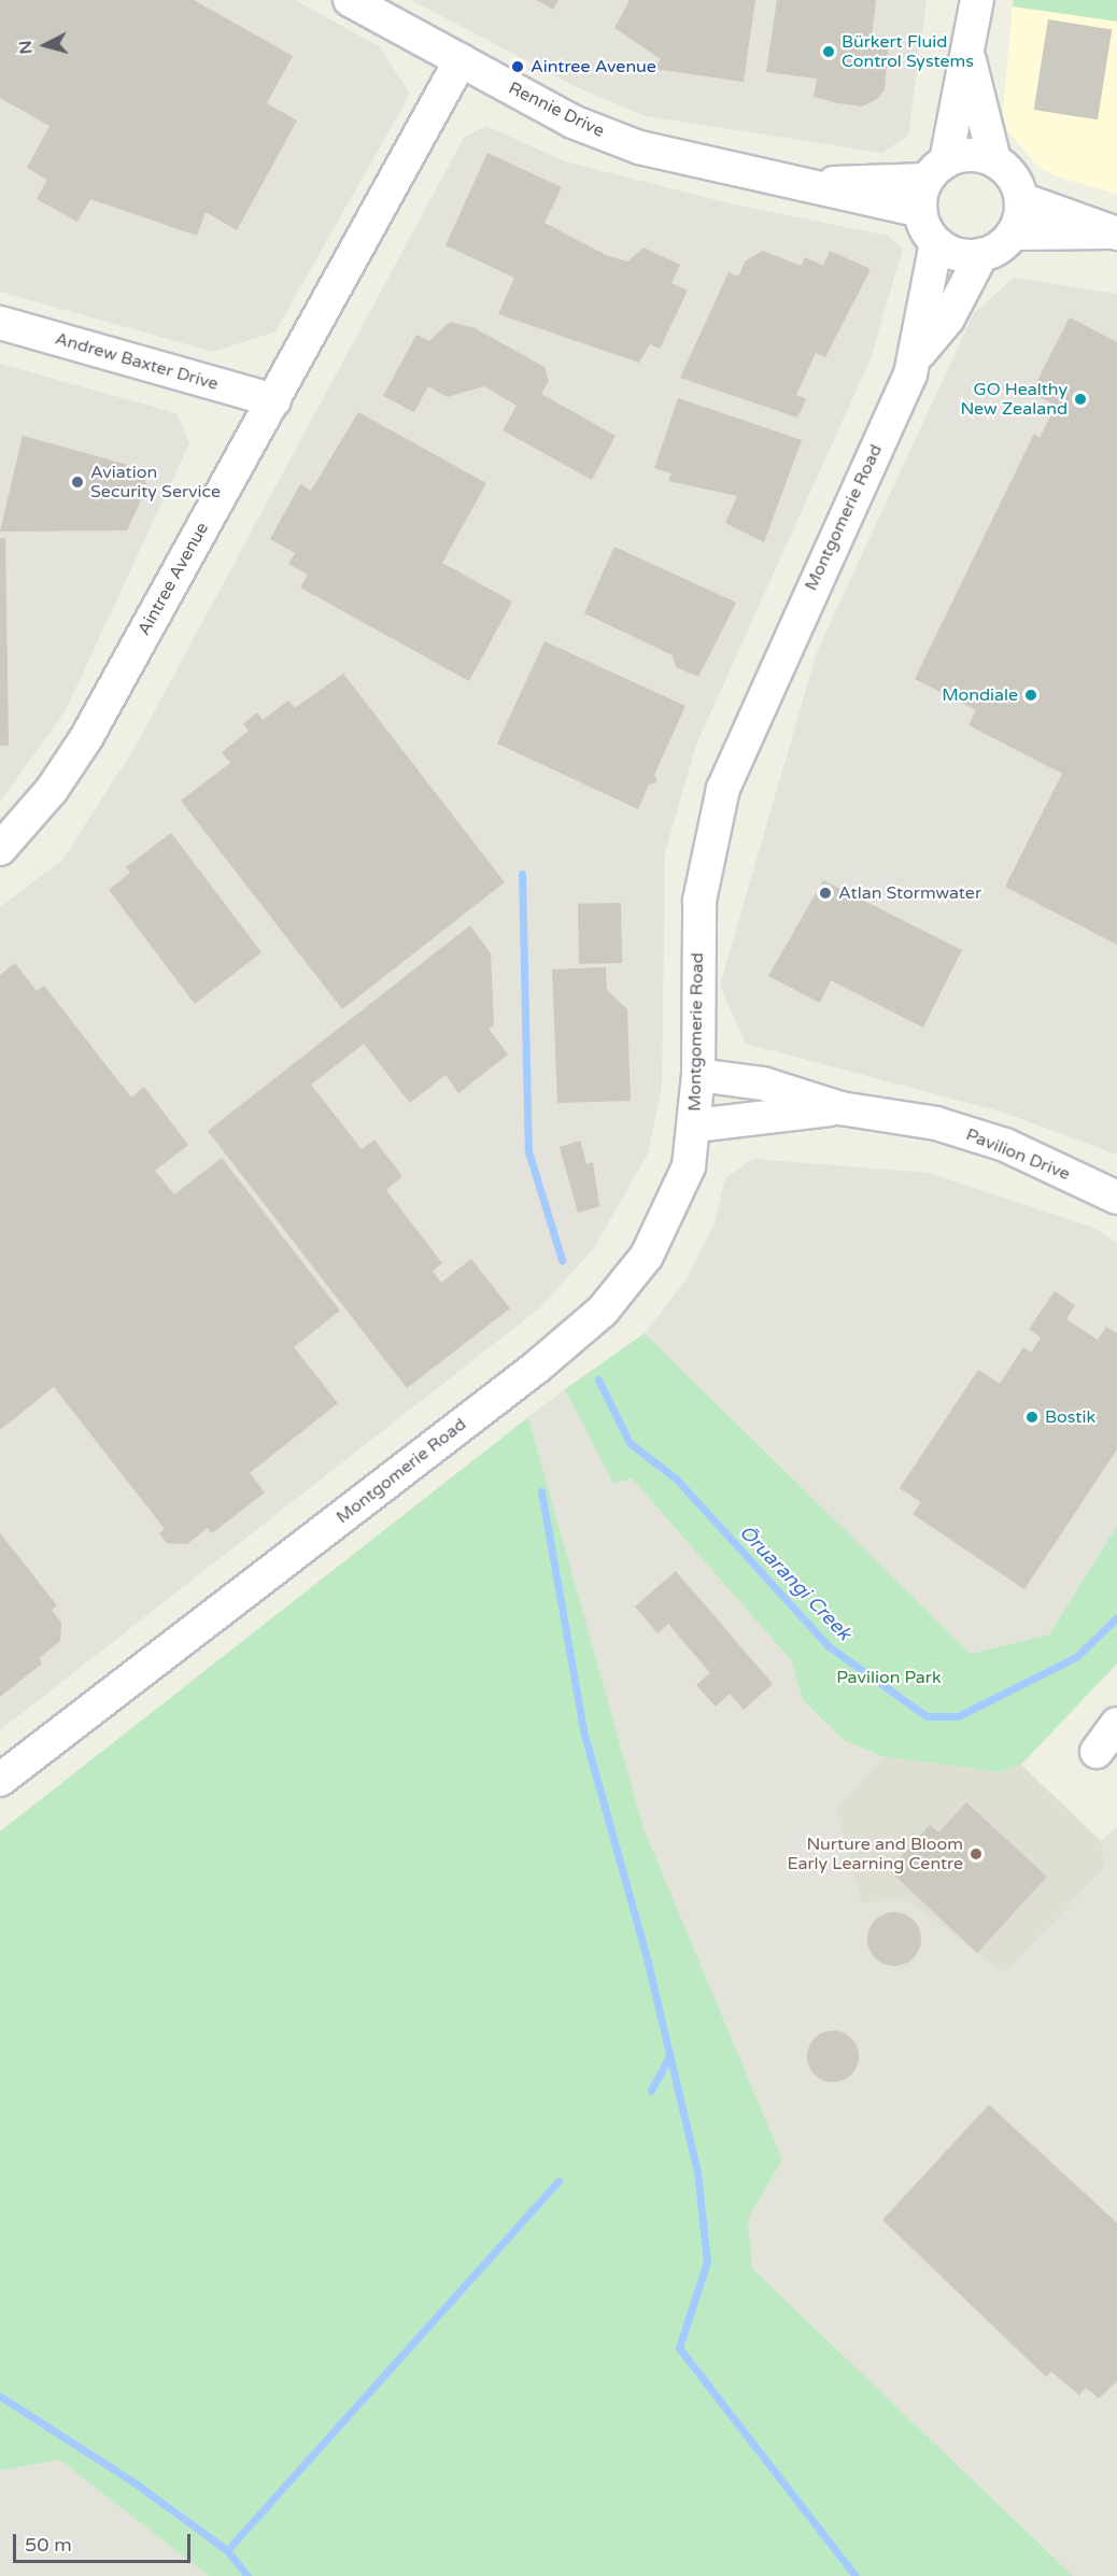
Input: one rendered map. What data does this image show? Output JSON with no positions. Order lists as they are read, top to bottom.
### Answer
{
  "streets": {
    "street": [
      "Rennie Drive",
      "Andrew Baxter Drive",
      "Montgomerie Road",
      "Aintree Avenue",
      "Pavilion Drive"
    ]
  },
  "crossings": [
    ["Rennie Drive", "Montgomerie Road"],
    ["Rennie Drive", "Aintree Avenue"],
    ["Andrew Baxter Drive", "Aintree Avenue"],
    ["Montgomerie Road", "Pavilion Drive"]
  ],
  "water": ["Ōruarangi Creek"],
  "parks": ["Pavilion Park"],
  "places": [
    "Bürkert Fluid Control Systems",
    "Aintree Avenue",
    "GO Healthy New Zealand",
    "Aviation Security Service",
    "Mondiale",
    "Atlan Stormwater",
    "Bostik",
    "Nurture and Bloom Early Learning Centre"
  ],
  "scale_bar": "50 m",
  "north": "left"
}
